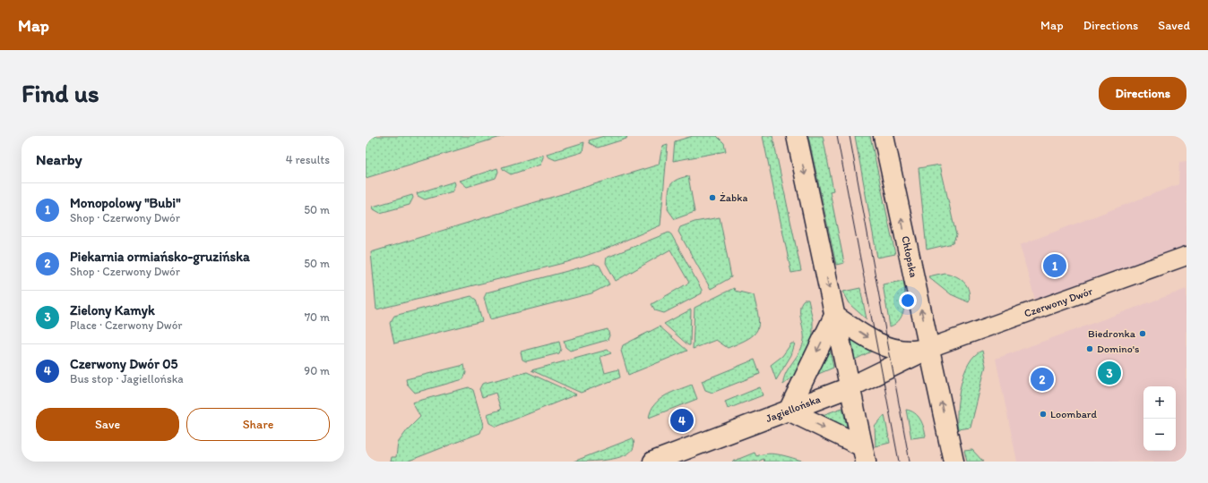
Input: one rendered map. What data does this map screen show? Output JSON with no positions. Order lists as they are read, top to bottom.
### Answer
{
  "streets": {
    "main road": ["Chłopska", "Jagiellońska"],
    "street": ["Czerwony Dwór"]
  },
  "crossings": [
    ["Chłopska", "Czerwony Dwór"],
    ["Chłopska", "Jagiellońska"],
    ["Czerwony Dwór", "Jagiellońska"]
  ],
  "places": [
    "Żabka",
    "Biedronka",
    "Domino's",
    "Loombard"
  ],
  "page": {
    "header": "Map",
    "nav": ["Map", "Directions", "Saved"],
    "buttons": [
      "Directions",
      ["Save", "Share"]
    ],
    "title": "Find us",
    "heading": ["Nearby", "4 results"],
    "list": [
      {
        "mark": "1",
        "name": "Monopolowy \"Bubi\"",
        "note": "Shop · Czerwony Dwór",
        "value": "50 m"
      },
      {
        "mark": "2",
        "name": "Piekarnia ormiańsko-gruzińska",
        "note": "Shop · Czerwony Dwór",
        "value": "50 m"
      },
      {
        "mark": "3",
        "name": "Zielony Kamyk",
        "note": "Place · Czerwony Dwór",
        "value": "70 m"
      },
      {
        "mark": "4",
        "name": "Czerwony Dwór 05",
        "note": "Bus stop · Jagiellońska",
        "value": "90 m"
      }
    ],
    "pins": [
      "1",
      "3",
      "2",
      "4"
    ],
    "map_buttons": ["+", "−"]
  }
}
